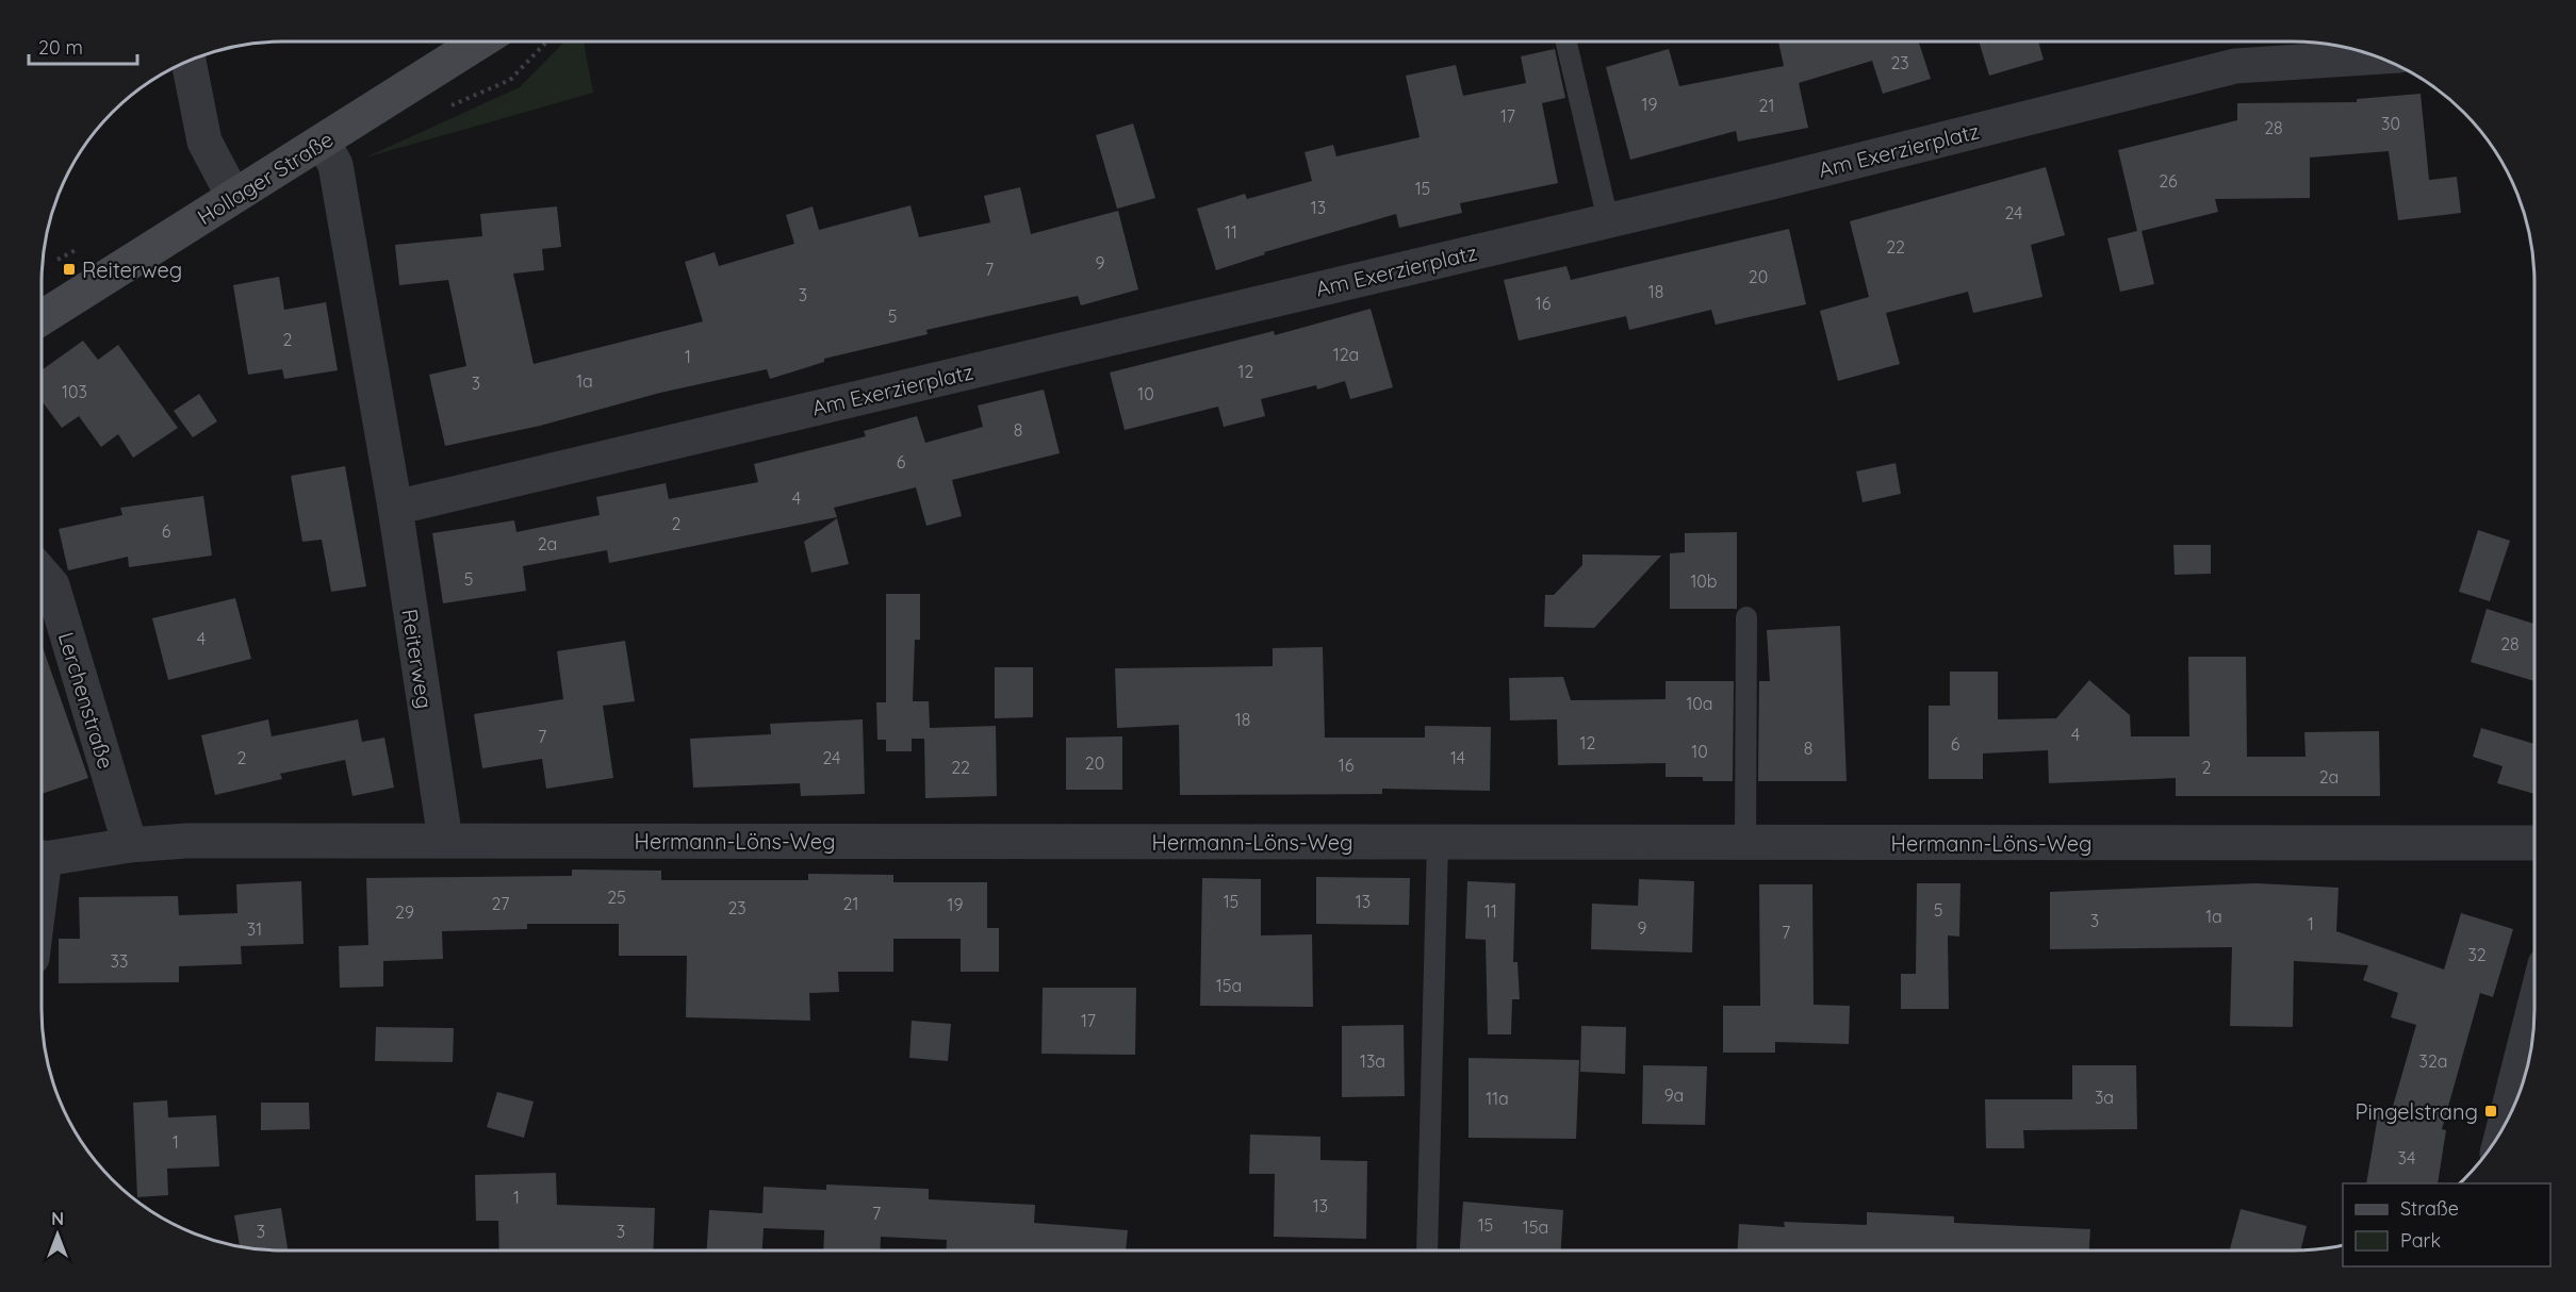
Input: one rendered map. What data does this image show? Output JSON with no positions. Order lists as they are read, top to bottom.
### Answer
{
  "streets": {
    "main road": ["Hollager Straße"],
    "street": [
      "Am Exerzierplatz",
      "Reiterweg",
      "Lerchenstraße",
      "Hermann-Löns-Weg"
    ]
  },
  "crossings": [
    ["Am Exerzierplatz", "Reiterweg"],
    ["Hollager Straße", "Reiterweg"],
    ["Reiterweg", "Hermann-Löns-Weg"],
    ["Lerchenstraße", "Hermann-Löns-Weg"]
  ],
  "places": {
    "transit": ["Reiterweg", "Pingelstrang"]
  },
  "house_numbers": [
    "23",
    "19",
    "21",
    "17",
    "30",
    "28",
    "26",
    "15",
    "13",
    "24",
    "11",
    "22",
    "9",
    "7",
    "20",
    "18",
    "3",
    "16",
    "5",
    "2",
    "12a",
    "1",
    "12",
    "1a",
    "3",
    "103",
    "10",
    "8",
    "6",
    "4",
    "2",
    "6",
    "2a",
    "5",
    "10b",
    "4",
    "28",
    "10a",
    "18",
    "4",
    "7",
    "12",
    "6",
    "8",
    "10",
    "2",
    "24",
    "14",
    "20",
    "16",
    "22",
    "2",
    "2a",
    "25",
    "15",
    "13",
    "27",
    "21",
    "19",
    "23",
    "5",
    "11",
    "29",
    "1a",
    "3",
    "1",
    "9",
    "31",
    "7",
    "32",
    "33",
    "15a",
    "17",
    "13a",
    "32a",
    "9a",
    "3a",
    "11a",
    "1",
    "34",
    "1",
    "13",
    "7",
    "15",
    "15a",
    "3",
    "3"
  ],
  "legend": ["Straße", "Park"],
  "scale_bar": "20 m",
  "north": "top"
}
